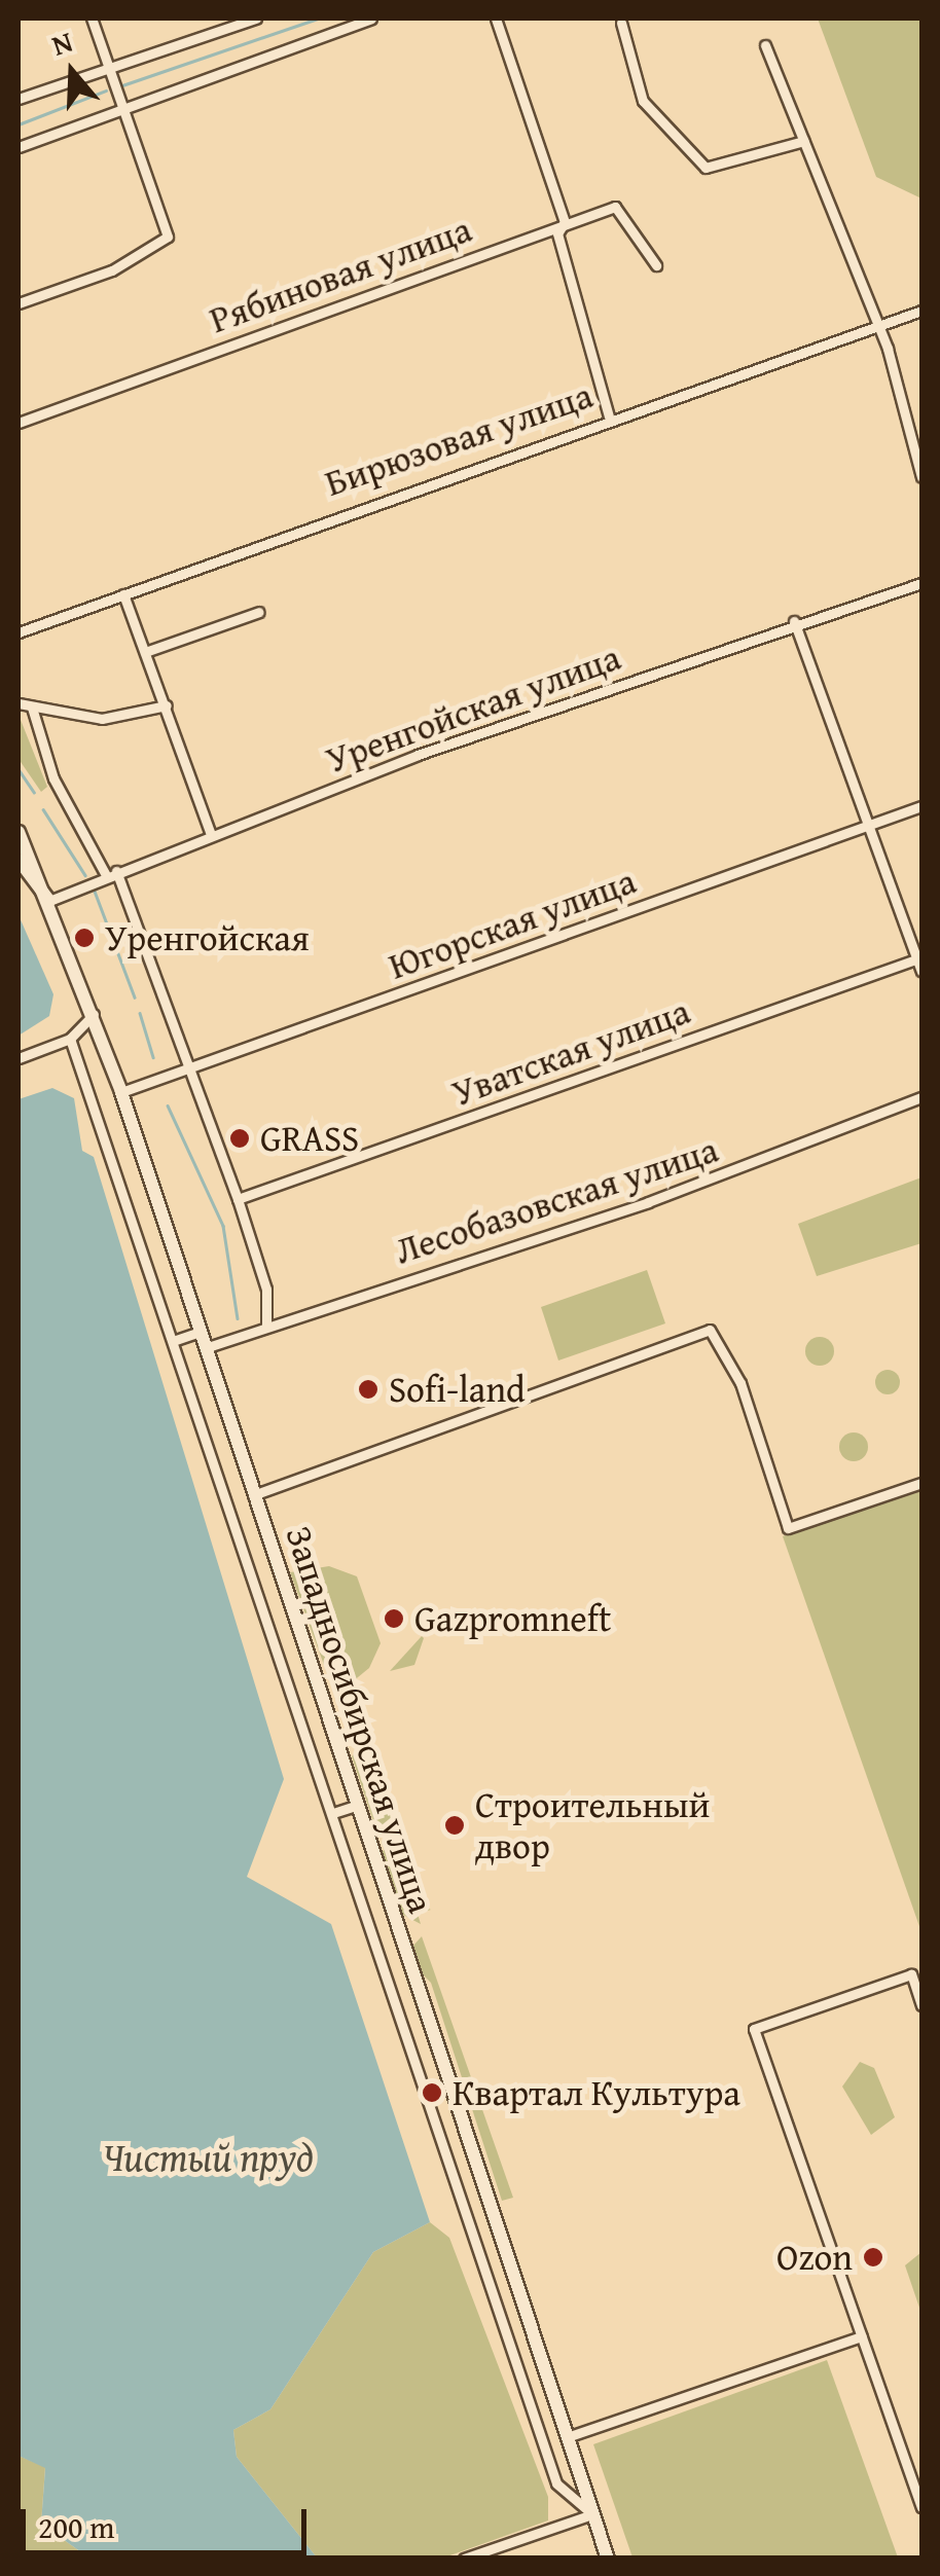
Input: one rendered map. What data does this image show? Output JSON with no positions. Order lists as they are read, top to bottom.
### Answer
{
  "streets": {
    "main road": ["Западносибирская улица"],
    "street": [
      "Рябиновая улица",
      "Бирюзовая улица",
      "Уренгойская улица",
      "Югорская улица",
      "Уватская улица",
      "Лесобазовская улица"
    ]
  },
  "crossings": [
    ["Уренгойская улица", "Западносибирская улица"],
    ["Югорская улица", "Западносибирская улица"],
    ["Лесобазовская улица", "Западносибирская улица"]
  ],
  "water": ["Чистый пруд"],
  "places": [
    "Уренгойская",
    "GRASS",
    "Sofi-land",
    "Gazpromneft",
    "Строительный двор",
    "Квартал Культура",
    "Ozon"
  ],
  "scale_bar": "200 m",
  "north": "top"
}
